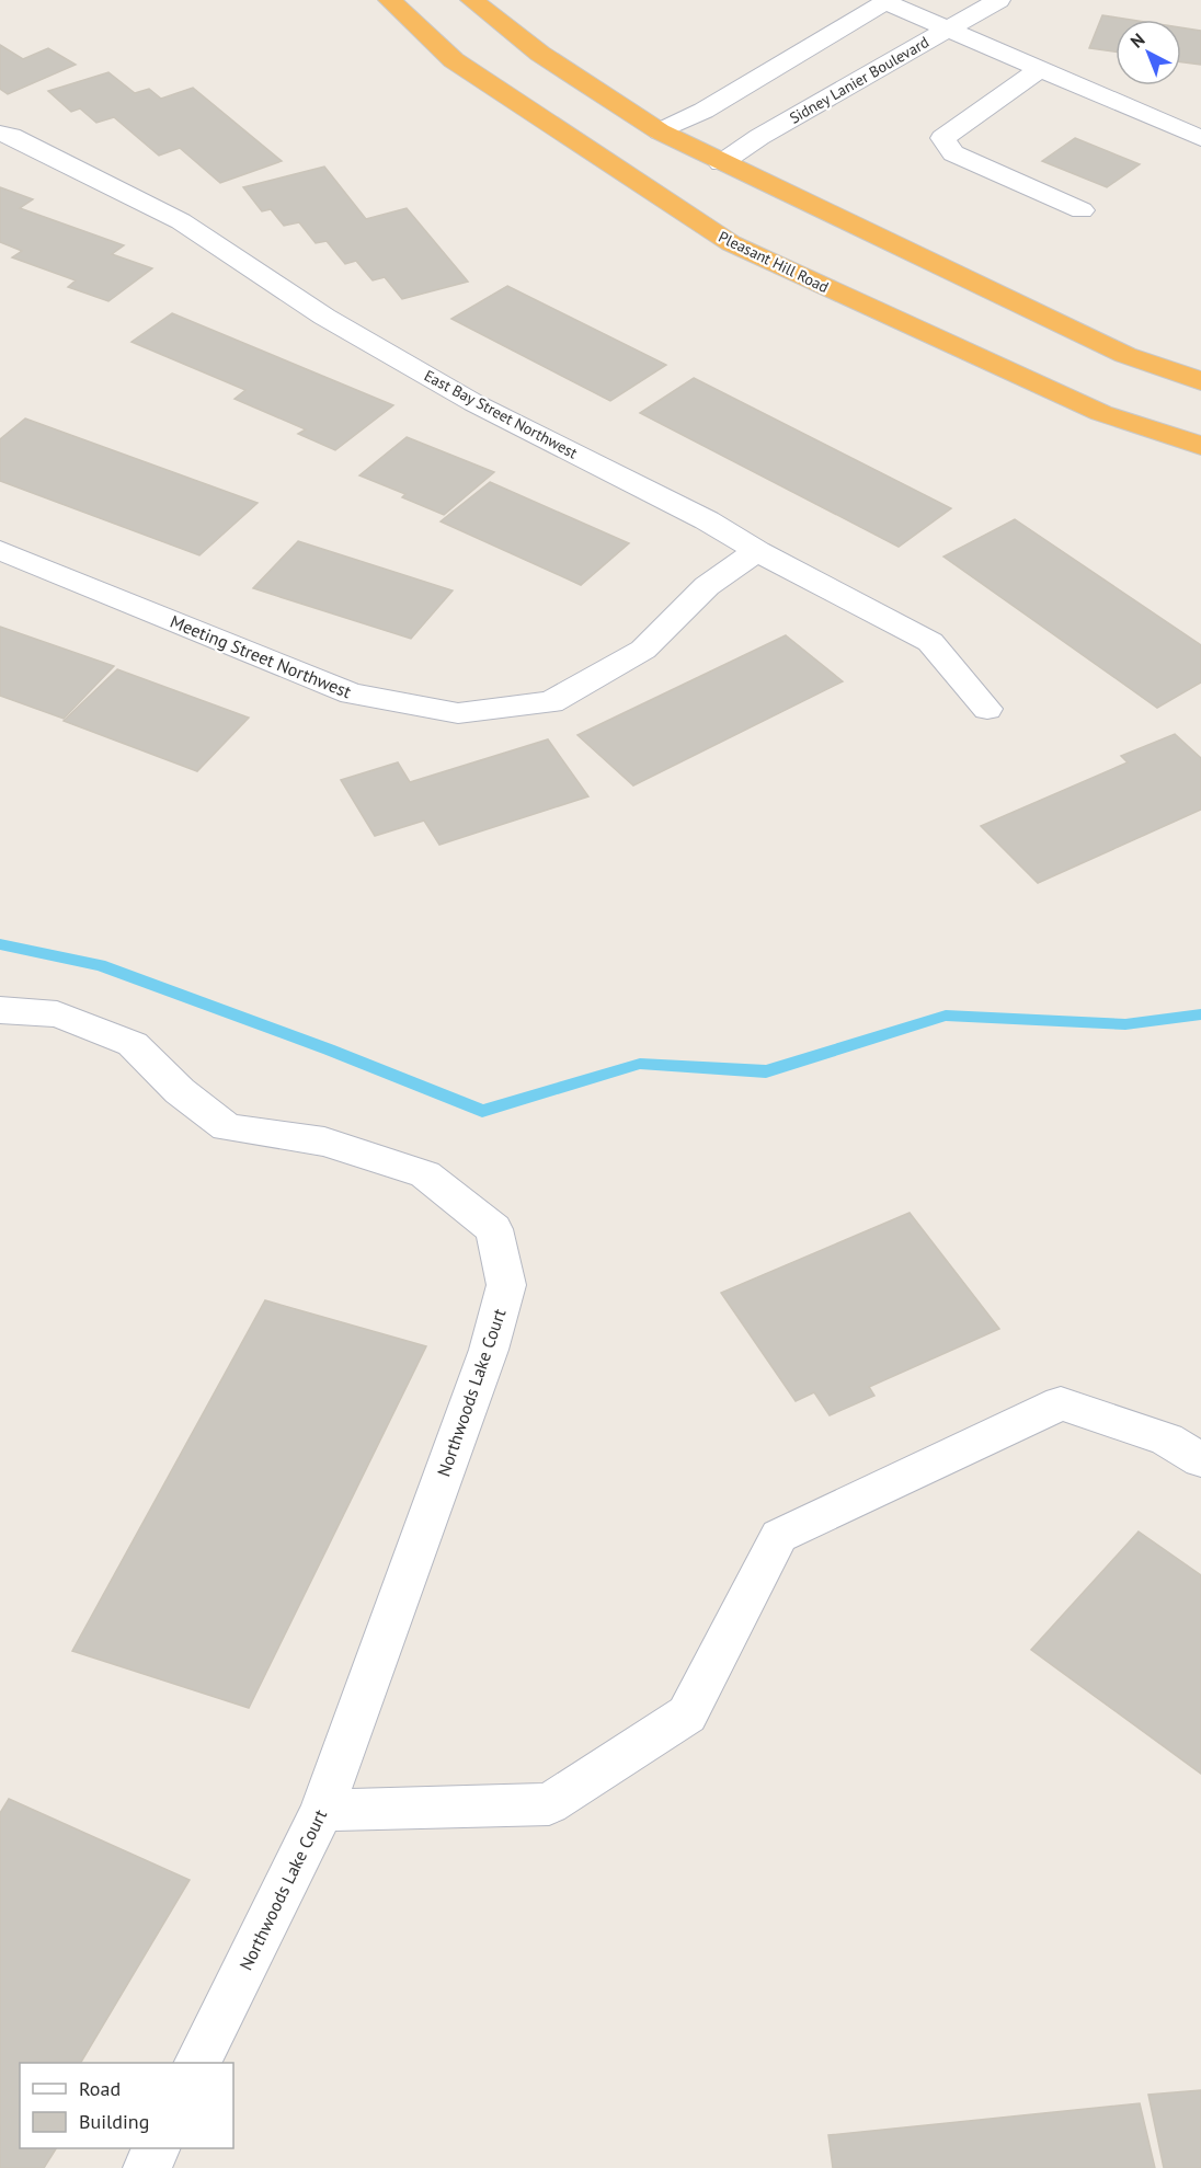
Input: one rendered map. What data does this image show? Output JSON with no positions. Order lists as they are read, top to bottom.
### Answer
{
  "streets": {
    "highway": ["Pleasant Hill Road"],
    "street": [
      "Sidney Lanier Boulevard",
      "East Bay Street Northwest",
      "Meeting Street Northwest",
      "Northwoods Lake Court"
    ]
  },
  "crossings": [
    ["East Bay Street Northwest", "Meeting Street Northwest"]
  ],
  "legend": ["Road", "Building"],
  "north": "top left"
}
